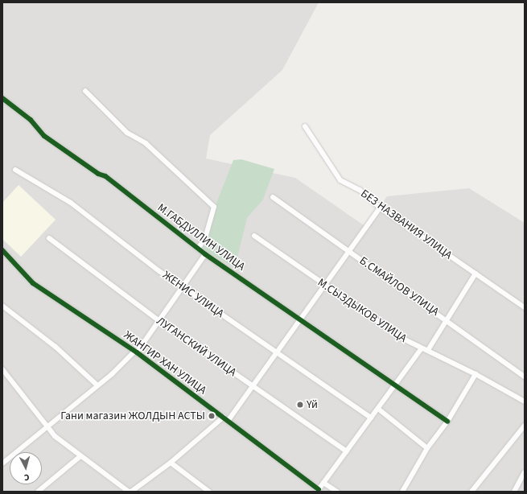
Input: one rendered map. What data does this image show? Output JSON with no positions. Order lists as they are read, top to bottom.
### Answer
{
  "streets": {
    "street": [
      "БЕЗ НАЗВАНИЯ УЛИЦА",
      "М.ГАБДУЛЛИН УЛИЦА",
      "Б.СМАЙЛОВ УЛИЦА",
      "ЖЕНИС УЛИЦА",
      "М.СЫЗДЫКОВ УЛИЦА",
      "ЛУГАНСКИЙ УЛИЦА",
      "ЖАНГИР ХАН УЛИЦА"
    ]
  },
  "places": ["Үй", "Гани магазин ЖОЛДЫН АСТЫ"],
  "north": "bottom"
}
